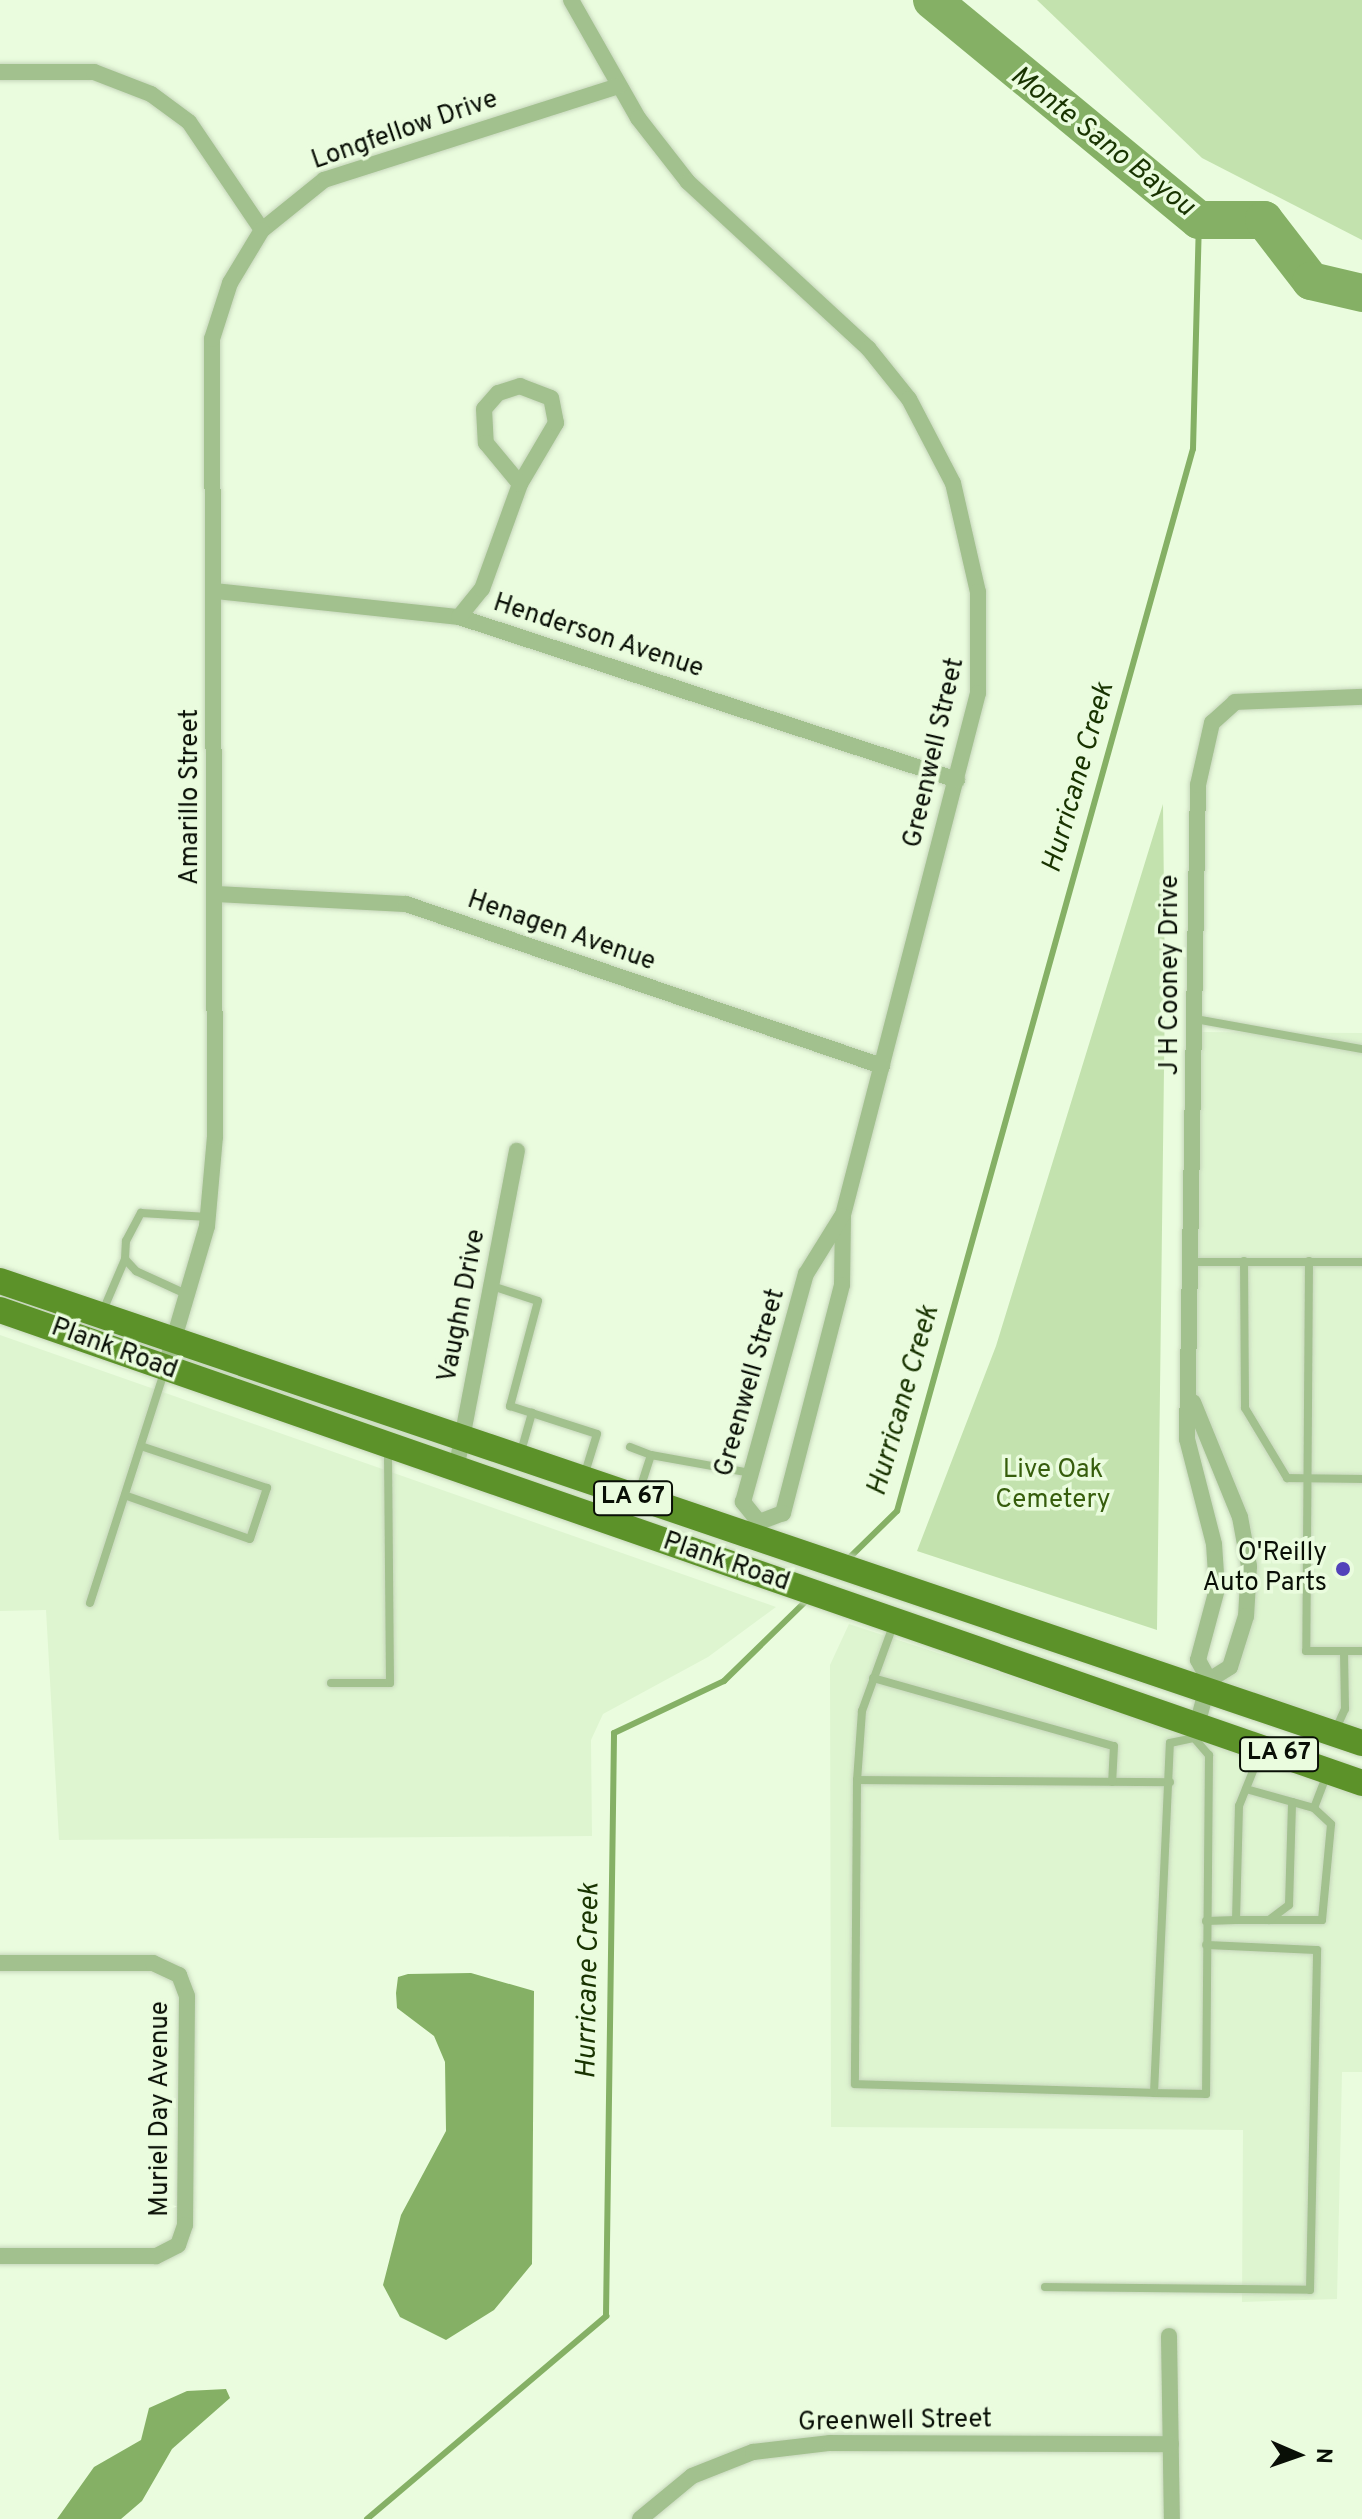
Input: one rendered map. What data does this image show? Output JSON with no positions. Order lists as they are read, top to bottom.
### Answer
{
  "streets": {
    "main road": ["Plank Road", "LA 67"],
    "street": [
      "Longfellow Drive",
      "Henderson Avenue",
      "Greenwell Street",
      "Amarillo Street",
      "Henagen Avenue",
      "J H Cooney Drive",
      "Vaughn Drive",
      "Muriel Day Avenue"
    ]
  },
  "crossings": [
    ["Longfellow Drive", "Greenwell Street"],
    ["Longfellow Drive", "Amarillo Street"],
    ["Henderson Avenue", "Greenwell Street"],
    ["Henderson Avenue", "Amarillo Street"],
    ["Greenwell Street", "Henagen Avenue"],
    ["Greenwell Street", "Plank Road"],
    ["Amarillo Street", "Henagen Avenue"],
    ["Amarillo Street", "Plank Road"],
    ["J H Cooney Drive", "Plank Road"],
    ["Vaughn Drive", "Plank Road"]
  ],
  "water": ["Monte Sano Bayou", "Hurricane Creek"],
  "parks": ["Live Oak Cemetery"],
  "places": ["O'Reilly Auto Parts"],
  "north": "right"
}
